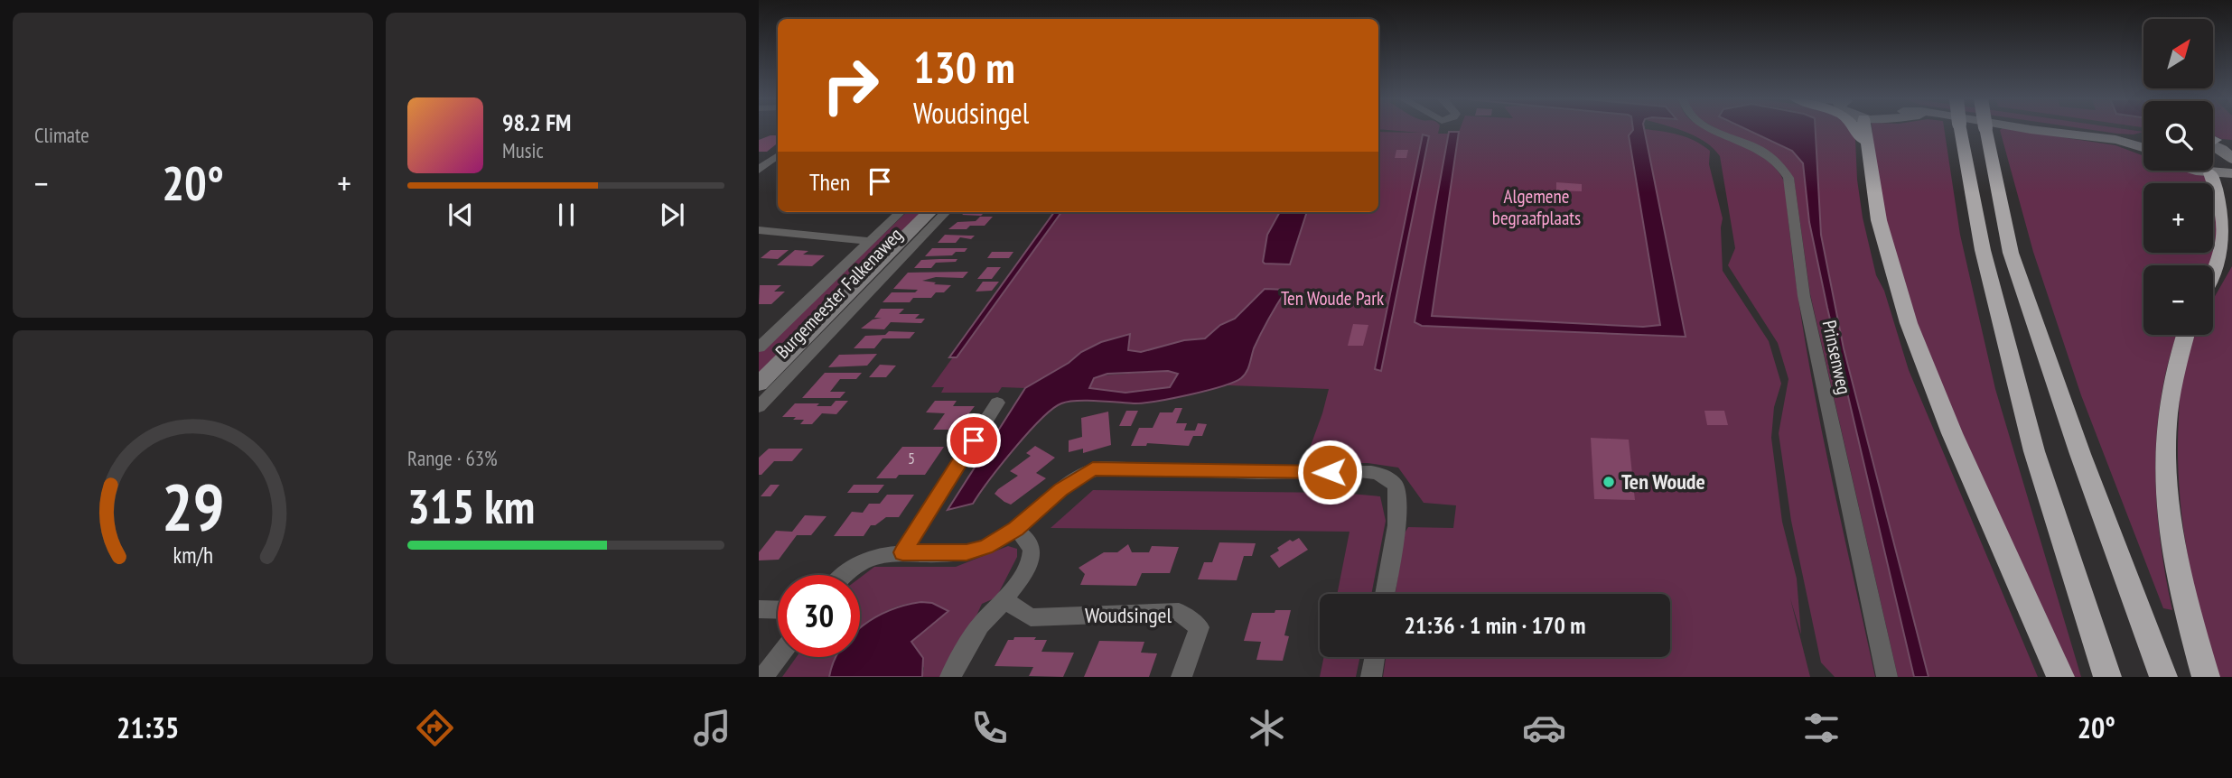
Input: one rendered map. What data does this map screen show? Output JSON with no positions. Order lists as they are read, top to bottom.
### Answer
{
  "streets": {
    "main road": ["Burgemeester Falkenaweg"],
    "street": ["Prinsenweg", "Woudsingel"]
  },
  "parks": ["Algemene begraafplaats", "Ten Woude Park"],
  "places": ["Ten Woude"],
  "house_numbers": ["5"],
  "north": "top right",
  "page": {
    "tile": [
      "Climate",
      ["Range · 63%", "315 km"]
    ],
    "map_buttons": ["+", "−"],
    "turn": ["130 m", "Woudsingel"],
    "song": ["98.2 FM", "Music"],
    "then": "Then",
    "heat": ["−", "20°", "+"],
    "limit": "30",
    "trip": "21:36 · 1 min · 170 m",
    "tabs": ["21:35", "20°"],
    "gauge": ["29", "km/h"]
  }
}
